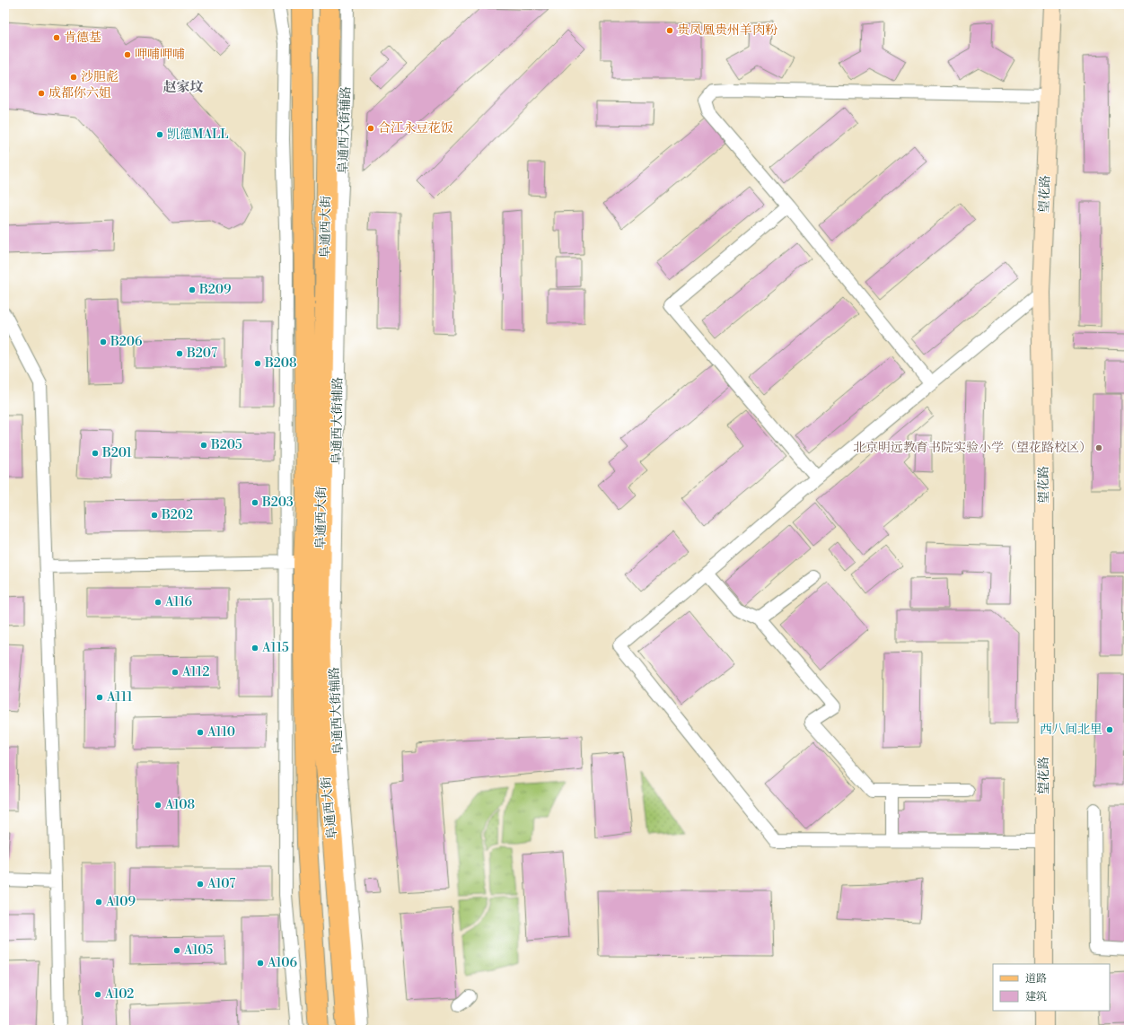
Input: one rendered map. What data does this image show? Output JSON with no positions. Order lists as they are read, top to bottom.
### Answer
{
  "streets": {
    "main road": ["阜通西大街"],
    "street": ["阜通西大街辅路", "望花路"]
  },
  "districts": ["赵家坟"],
  "places": [
    "贵凤凰贵州羊肉粉",
    "肯德基",
    "呷哺呷哺",
    "沙胆彪",
    "成都你六姐",
    "合江永豆花饭",
    "凯德MALL",
    "B209",
    "B206",
    "B207",
    "B208",
    "B205",
    "北京明远教育书院实验小学（望花路校区）",
    "B201",
    "B203",
    "B202",
    "A116",
    "A115",
    "A112",
    "A111",
    "西八间北里",
    "A110",
    "A108",
    "A107",
    "A109",
    "A105",
    "A106",
    "A102"
  ],
  "legend": ["道路", "建筑"]
}
